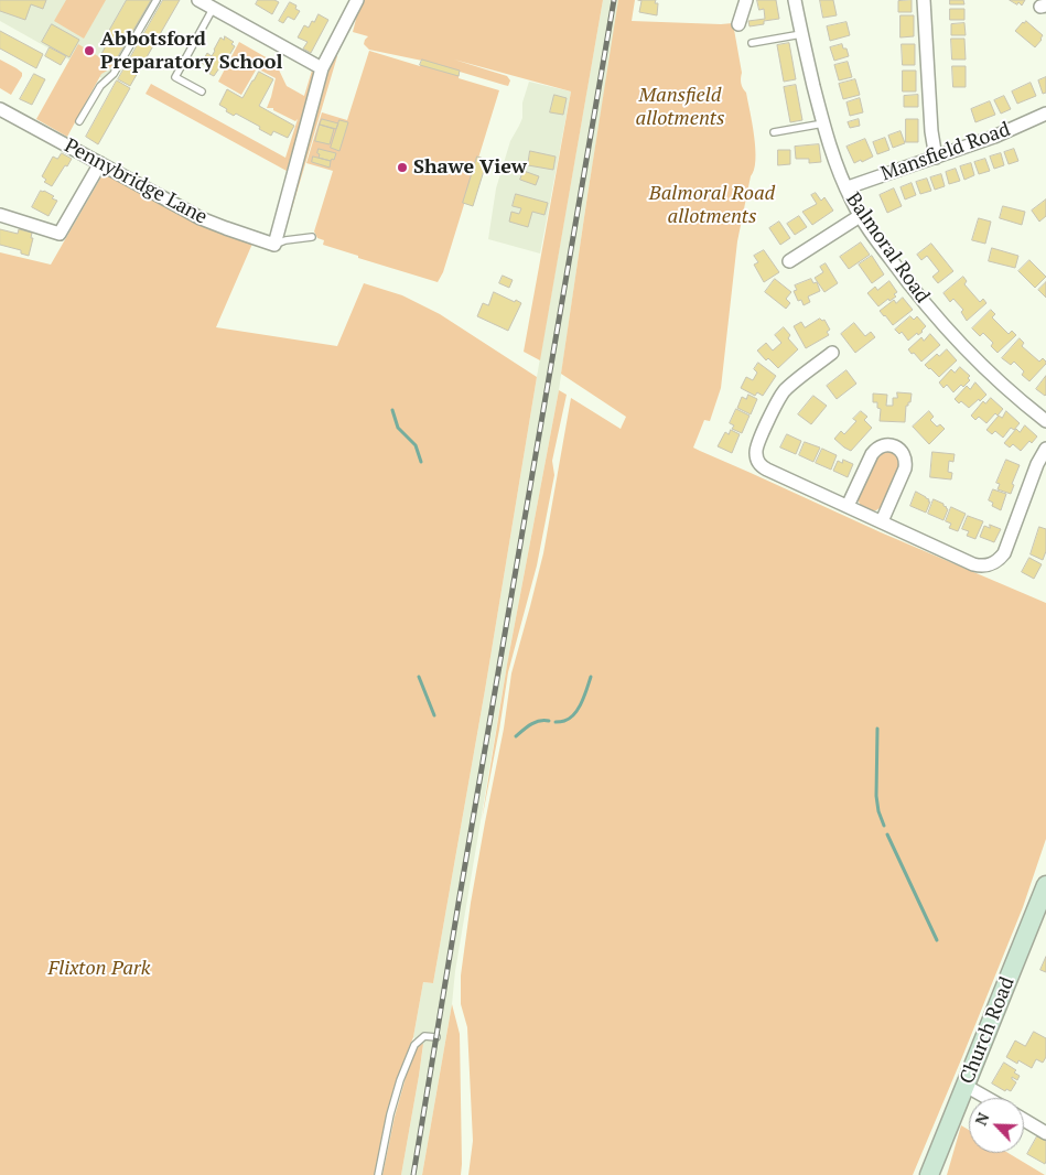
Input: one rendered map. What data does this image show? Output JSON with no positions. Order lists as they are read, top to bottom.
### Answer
{
  "streets": {
    "main road": ["Church Road"],
    "street": ["Mansfield Road", "Pennybridge Lane", "Balmoral Road"]
  },
  "crossings": [
    ["Mansfield Road", "Balmoral Road"]
  ],
  "parks": ["Mansfield allotments", "Balmoral Road allotments", "Flixton Park"],
  "places": ["Abbotsford Preparatory School", "Shawe View"],
  "north": "top left"
}
